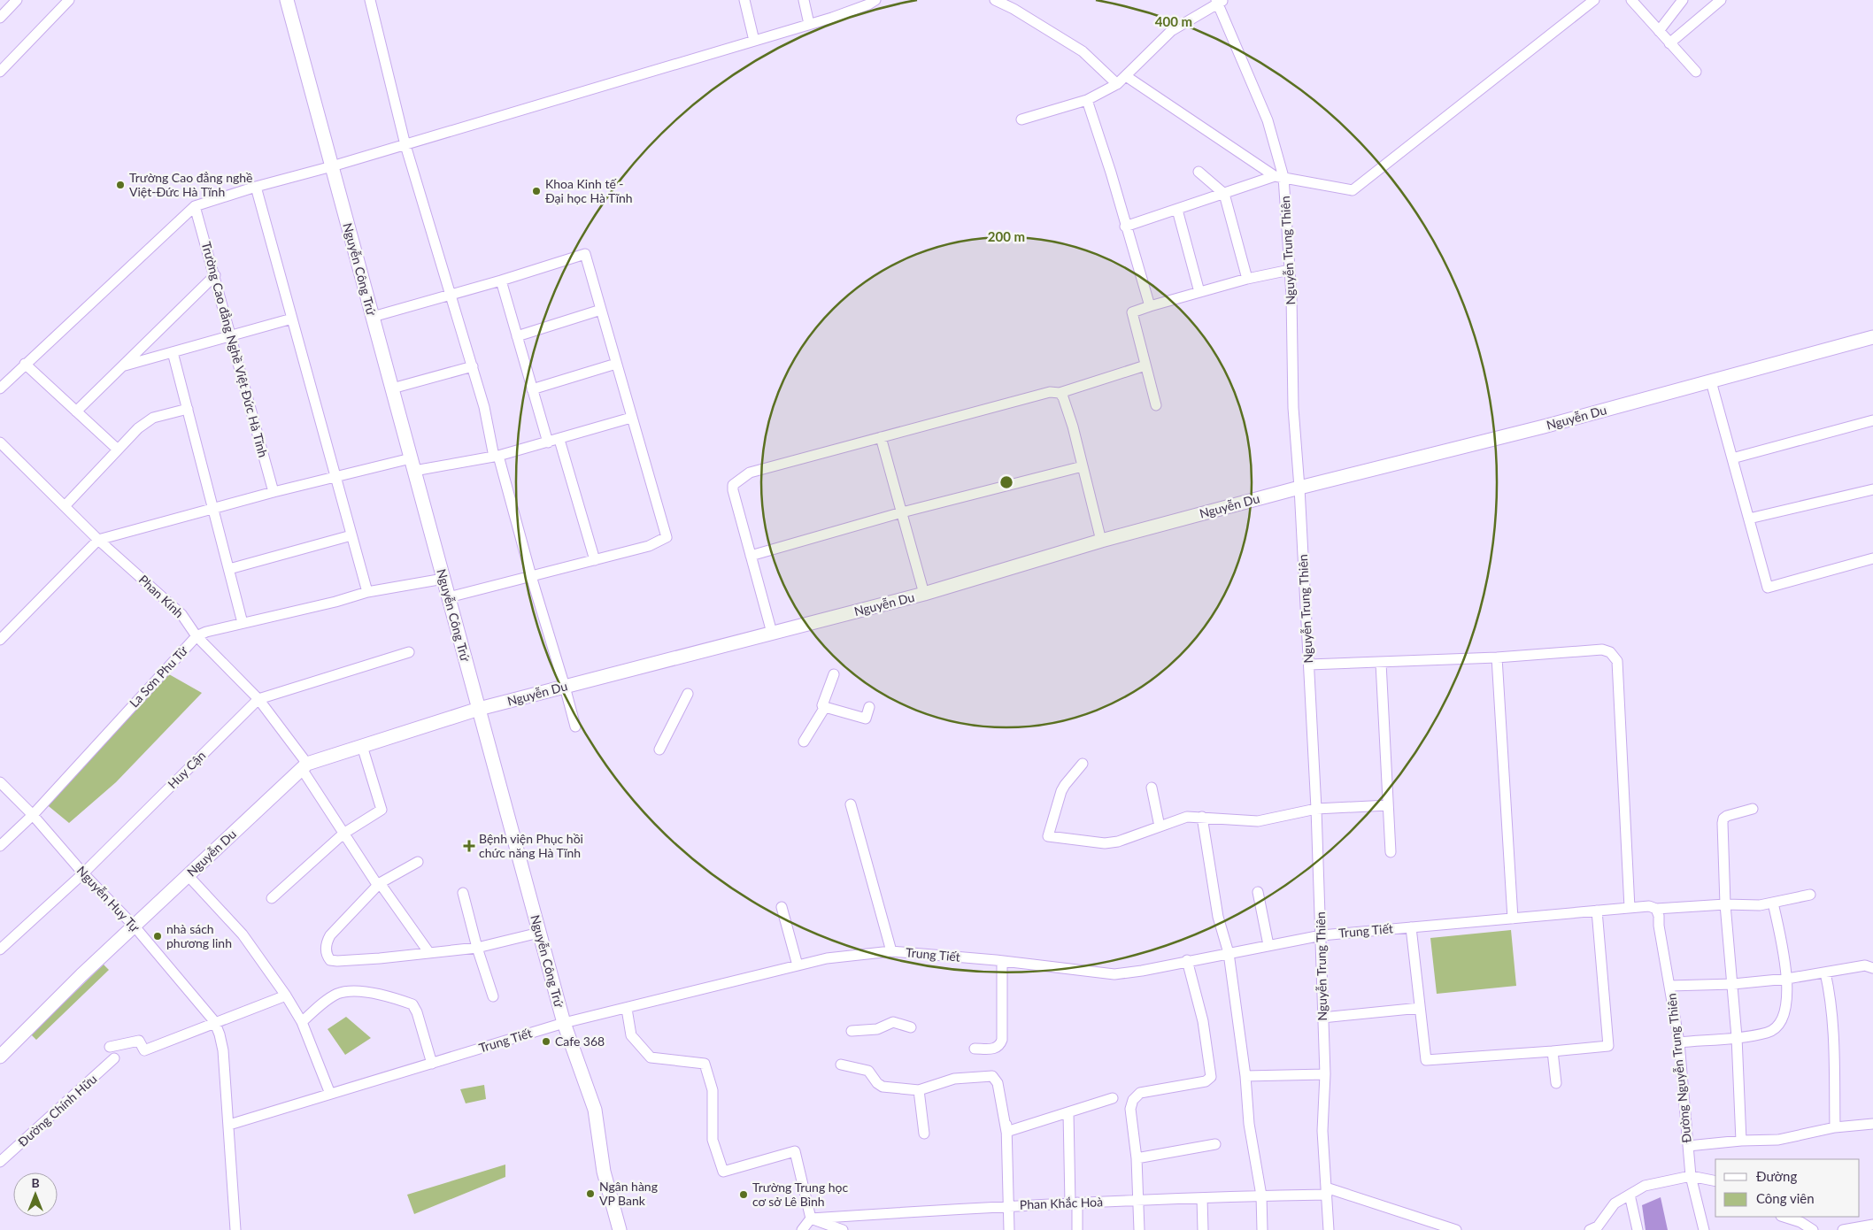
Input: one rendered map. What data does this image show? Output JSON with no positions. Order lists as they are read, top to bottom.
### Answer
{
  "streets": {
    "main road": ["Nguyễn Công Trứ", "Nguyễn Du"],
    "street": [
      "Nguyễn Trung Thiên",
      "Trường Cao đẳng Nghề Việt Đức Hà Tĩnh",
      "Phan Kính",
      "La Sơn Phu Tử",
      "Huy Cận",
      "Nguyễn Huy Tự",
      "Trung Tiết",
      "Đường Nguyễn Trung Thiên",
      "Đường Chính Hữu",
      "Phan Khắc Hoà"
    ]
  },
  "crossings": [
    ["Nguyễn Trung Thiên", "Nguyễn Du"],
    ["Nguyễn Trung Thiên", "Trung Tiết"],
    ["Nguyễn Trung Thiên", "Phan Khắc Hoà"],
    ["Nguyễn Công Trứ", "Nguyễn Du"],
    ["Nguyễn Công Trứ", "La Sơn Phu Tử"],
    ["Nguyễn Công Trứ", "Trung Tiết"],
    ["Nguyễn Du", "Phan Kính"],
    ["Nguyễn Du", "Nguyễn Huy Tự"],
    ["Phan Kính", "La Sơn Phu Tử"],
    ["Phan Kính", "Huy Cận"],
    ["La Sơn Phu Tử", "Nguyễn Huy Tự"],
    ["Huy Cận", "Nguyễn Huy Tự"],
    ["Nguyễn Huy Tự", "Trung Tiết"],
    ["Trung Tiết", "Đường Nguyễn Trung Thiên"]
  ],
  "places": {
    "other": [
      "Trường Cao đẳng nghề Việt-Đức Hà Tĩnh",
      "Khoa Kinh tế - Đại học Hà Tĩnh",
      "nhà sách phương linh",
      "Cafe 368",
      "Ngân hàng VP Bank",
      "Trường Trung học cơ sở Lê Bình"
    ],
    "health": ["Bệnh viện Phục hồi chức năng Hà Tĩnh"]
  },
  "legend": ["Đường", "Công viên"],
  "north": "top",
  "rings": ["400 m", "200 m"]
}
